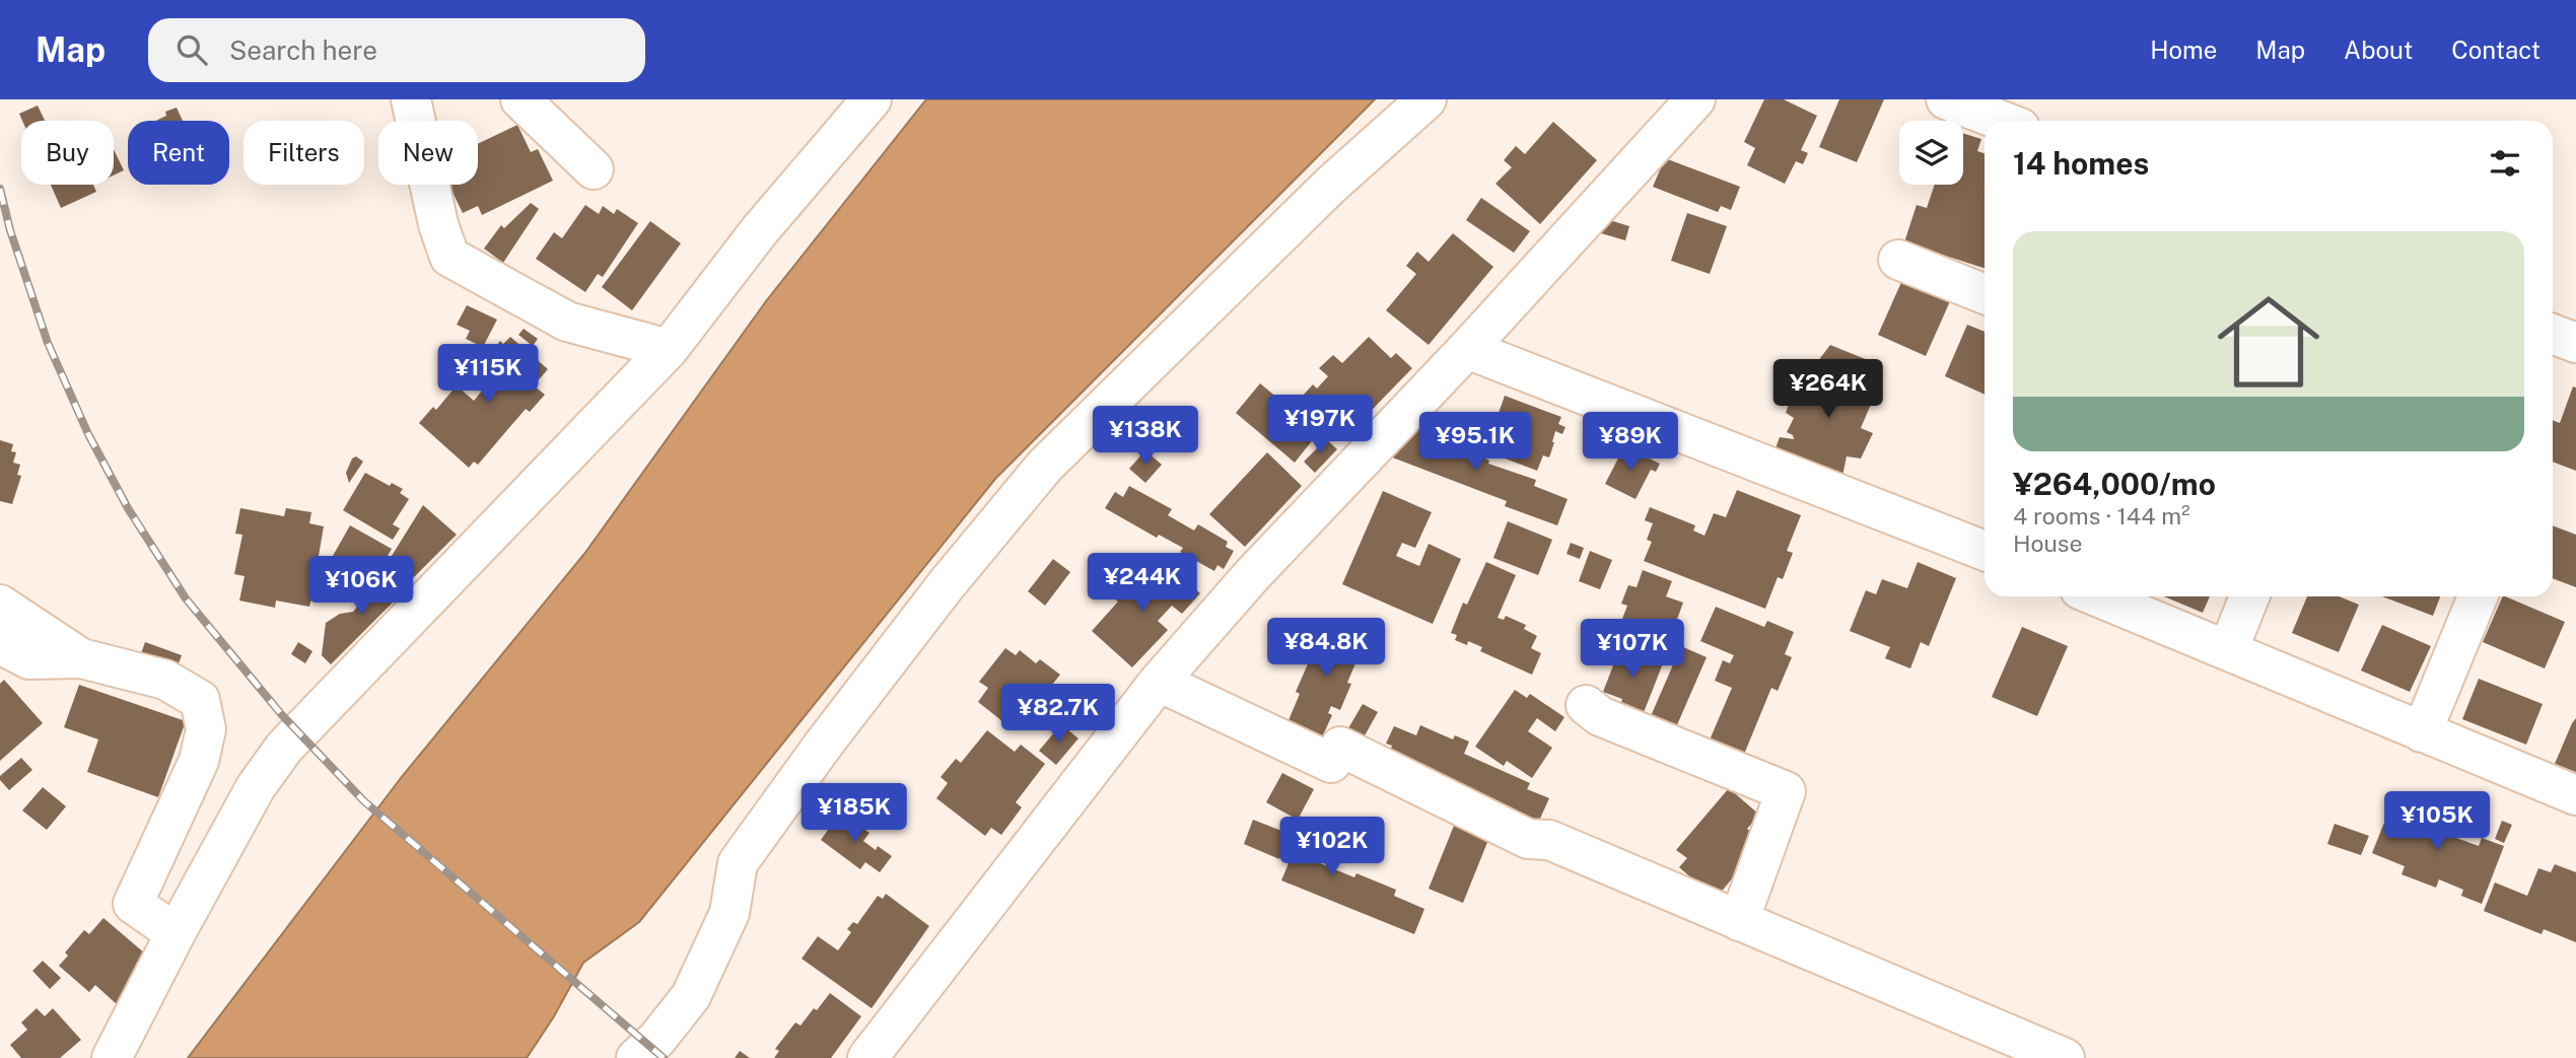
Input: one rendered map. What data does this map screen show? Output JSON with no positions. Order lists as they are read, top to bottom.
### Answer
{
  "page": {
    "header": "Map",
    "search": "Search here",
    "nav": [
      "Home",
      "Map",
      "About",
      "Contact"
    ],
    "chip": [
      "Buy",
      "Rent",
      "Filters",
      "New"
    ],
    "heading": "14 homes",
    "list": [
      {
        "name": "¥264,000/mo",
        "note": "4 rooms · 144 m² · House"
      }
    ],
    "price": [
      "¥115K",
      "¥264K",
      "¥197K",
      "¥138K",
      "¥95.1K",
      "¥89K",
      "¥244K",
      "¥106K",
      "¥84.8K",
      "¥107K",
      "¥82.7K",
      "¥185K",
      "¥105K",
      "¥102K"
    ]
  }
}
